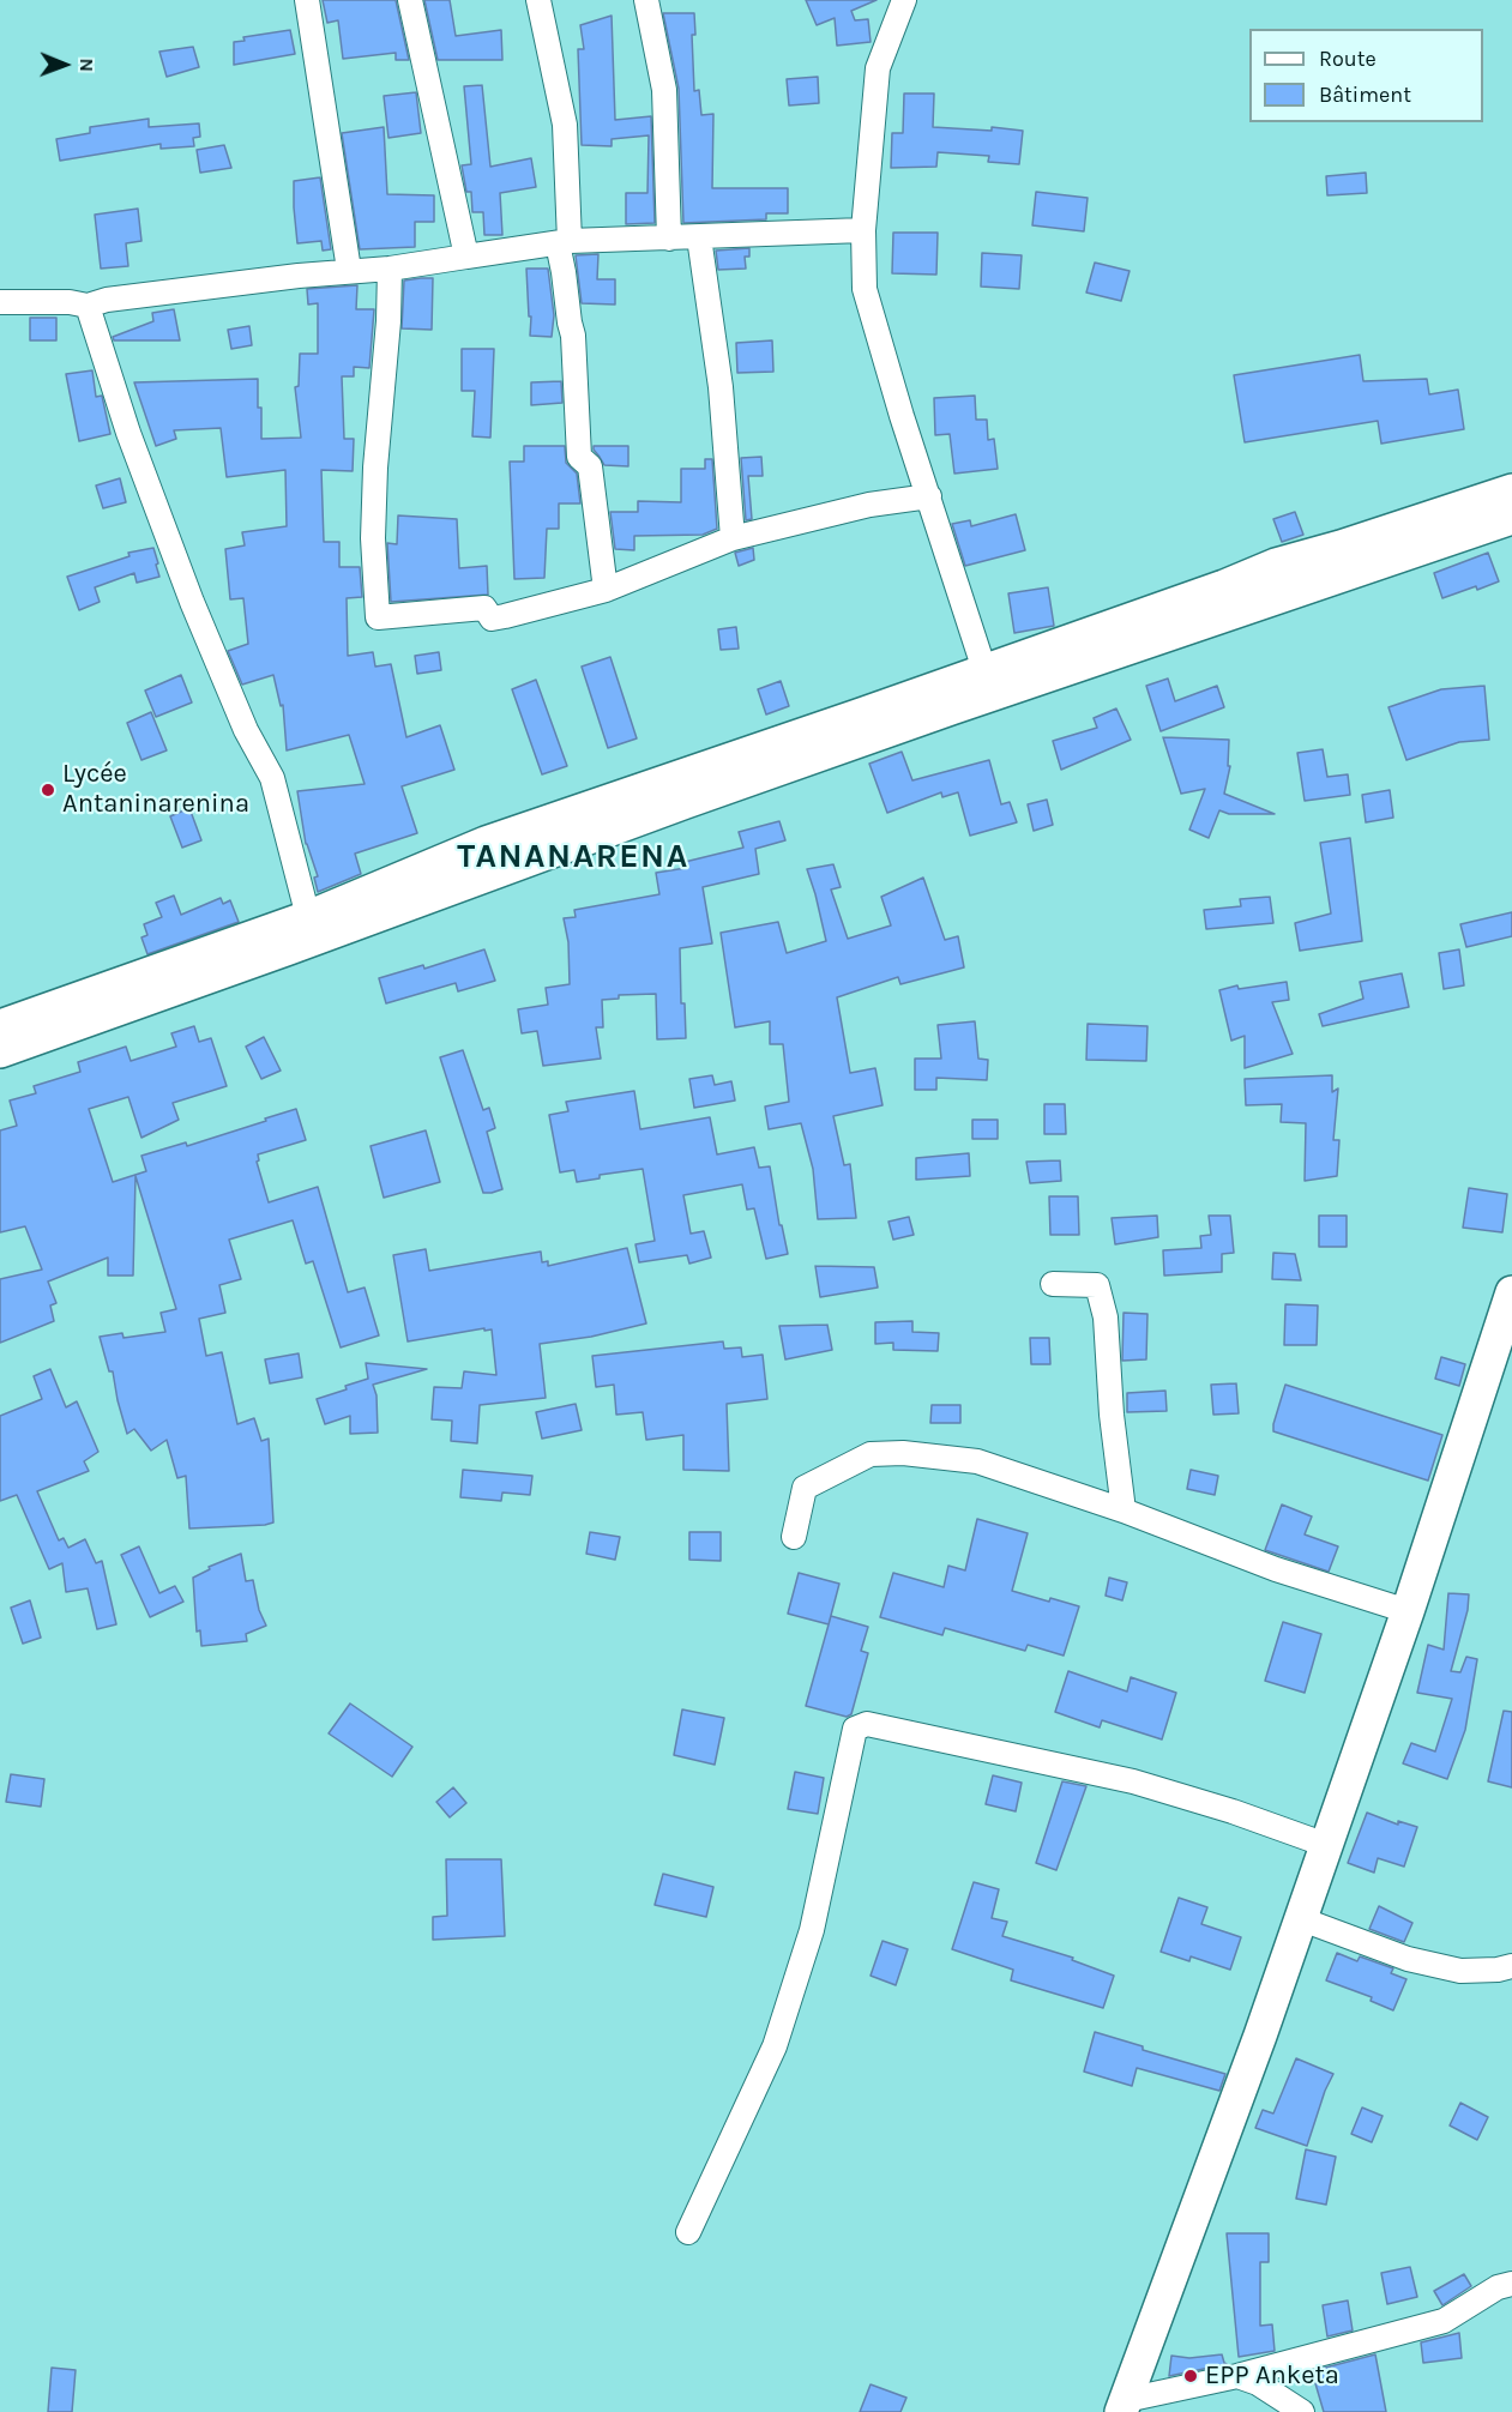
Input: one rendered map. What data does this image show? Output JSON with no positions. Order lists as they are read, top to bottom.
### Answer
{
  "districts": ["TANANARENA"],
  "places": ["Lycée Antaninarenina", "EPP Anketa"],
  "legend": ["Route", "Bâtiment"],
  "north": "right"
}
